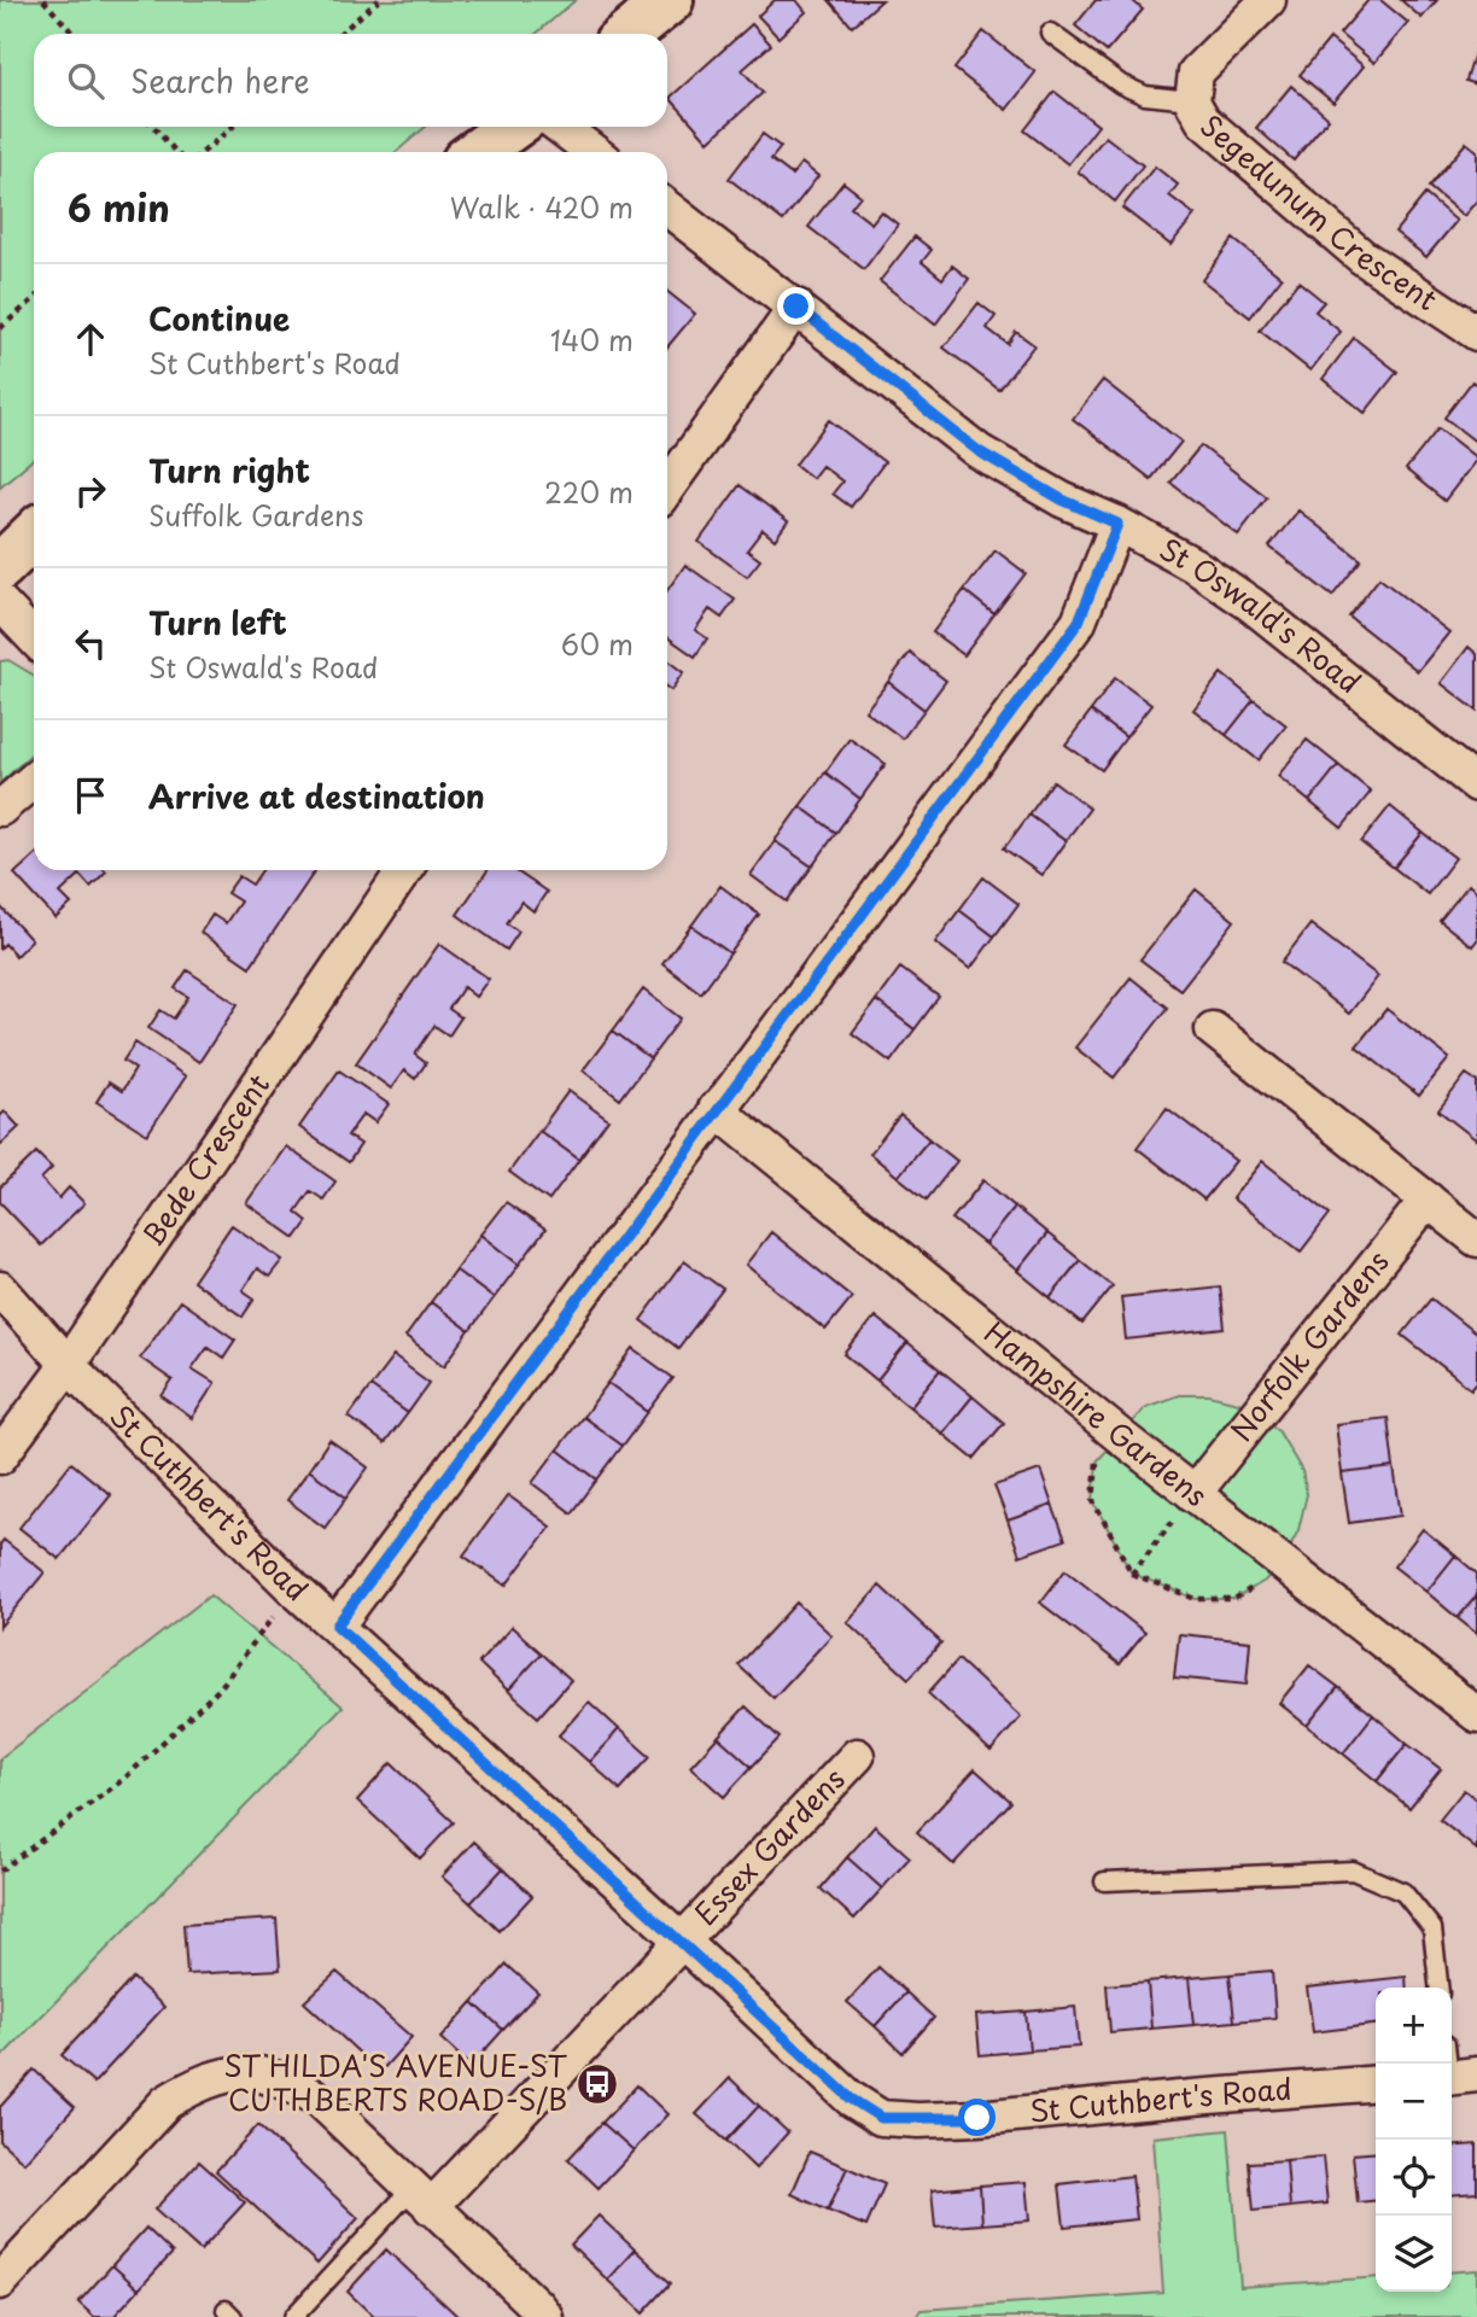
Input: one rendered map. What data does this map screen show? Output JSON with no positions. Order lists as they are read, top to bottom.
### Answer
{
  "streets": {
    "street": [
      "Segedunum Crescent",
      "St Oswald's Road",
      "Bede Crescent",
      "Norfolk Gardens",
      "Hampshire Gardens",
      "St Cuthbert's Road",
      "Essex Gardens"
    ]
  },
  "crossings": [
    ["Bede Crescent", "St Cuthbert's Road"],
    ["Norfolk Gardens", "Hampshire Gardens"],
    ["St Cuthbert's Road", "Essex Gardens"]
  ],
  "places": {
    "bus stop": ["ST HILDA'S AVENUE-ST CUTHBERTS ROAD-S/B"]
  },
  "page": {
    "search": "Search here",
    "heading": ["6 min", "Walk · 420 m"],
    "list": [
      ["Continue", "St Cuthbert's Road", "140 m"],
      ["Turn right", "Suffolk Gardens", "220 m"],
      ["Turn left", "St Oswald's Road", "60 m"],
      "Arrive at destination"
    ],
    "map_buttons": ["+", "−"]
  }
}
